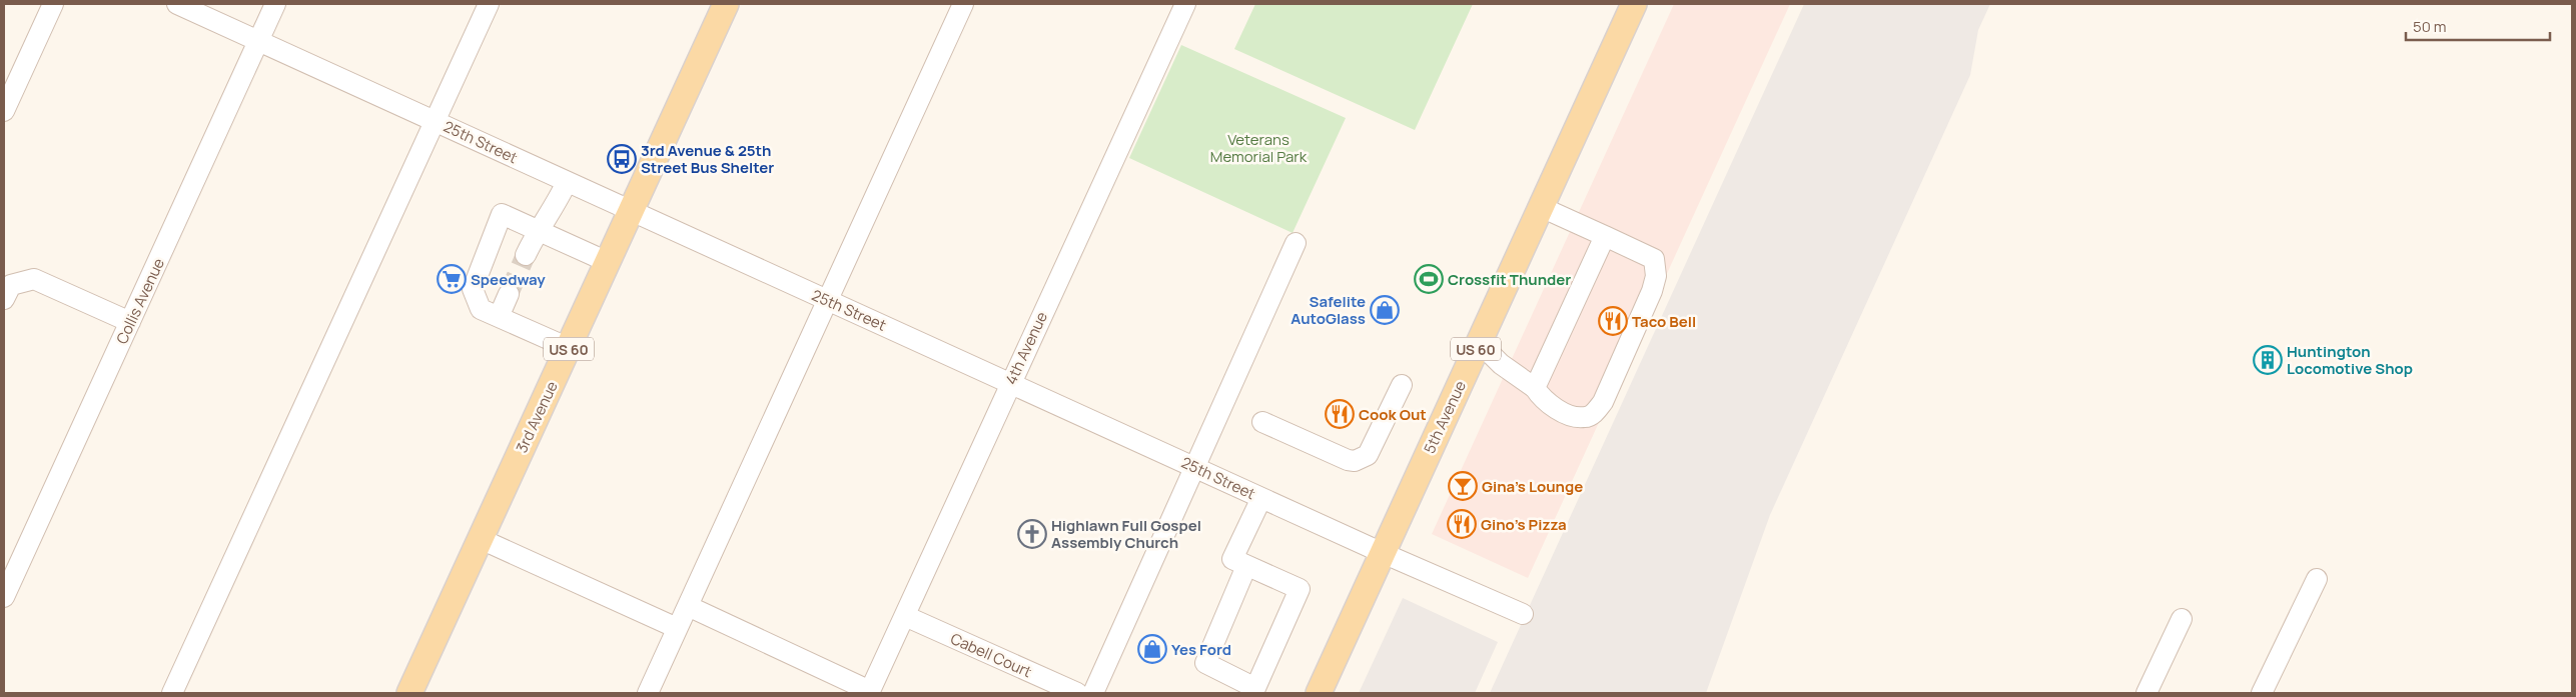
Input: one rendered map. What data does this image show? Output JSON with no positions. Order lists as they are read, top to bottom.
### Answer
{
  "streets": {
    "main road": ["US 60", "3rd Avenue", "5th Avenue"],
    "street": [
      "25th Street",
      "Collis Avenue",
      "4th Avenue",
      "Cabell Court"
    ]
  },
  "crossings": [
    ["25th Street", "Collis Avenue"],
    ["25th Street", "4th Avenue"],
    ["25th Street", "3rd Avenue"],
    ["25th Street", "5th Avenue"],
    ["4th Avenue", "Cabell Court"]
  ],
  "parks": ["Veterans Memorial Park"],
  "places": {
    "bus stop": ["3rd Avenue & 25th Street Bus Shelter"],
    "supermarket": ["Speedway"],
    "sports": ["Crossfit Thunder"],
    "shop": ["Safelite AutoGlass", "Yes Ford"],
    "restaurant": ["Taco Bell", "Cook Out", "Gino's Pizza"],
    "building": ["Huntington Locomotive Shop"],
    "bar": ["Gina's Lounge"],
    "church": ["Highlawn Full Gospel Assembly Church"]
  },
  "scale_bar": "50 m"
}
